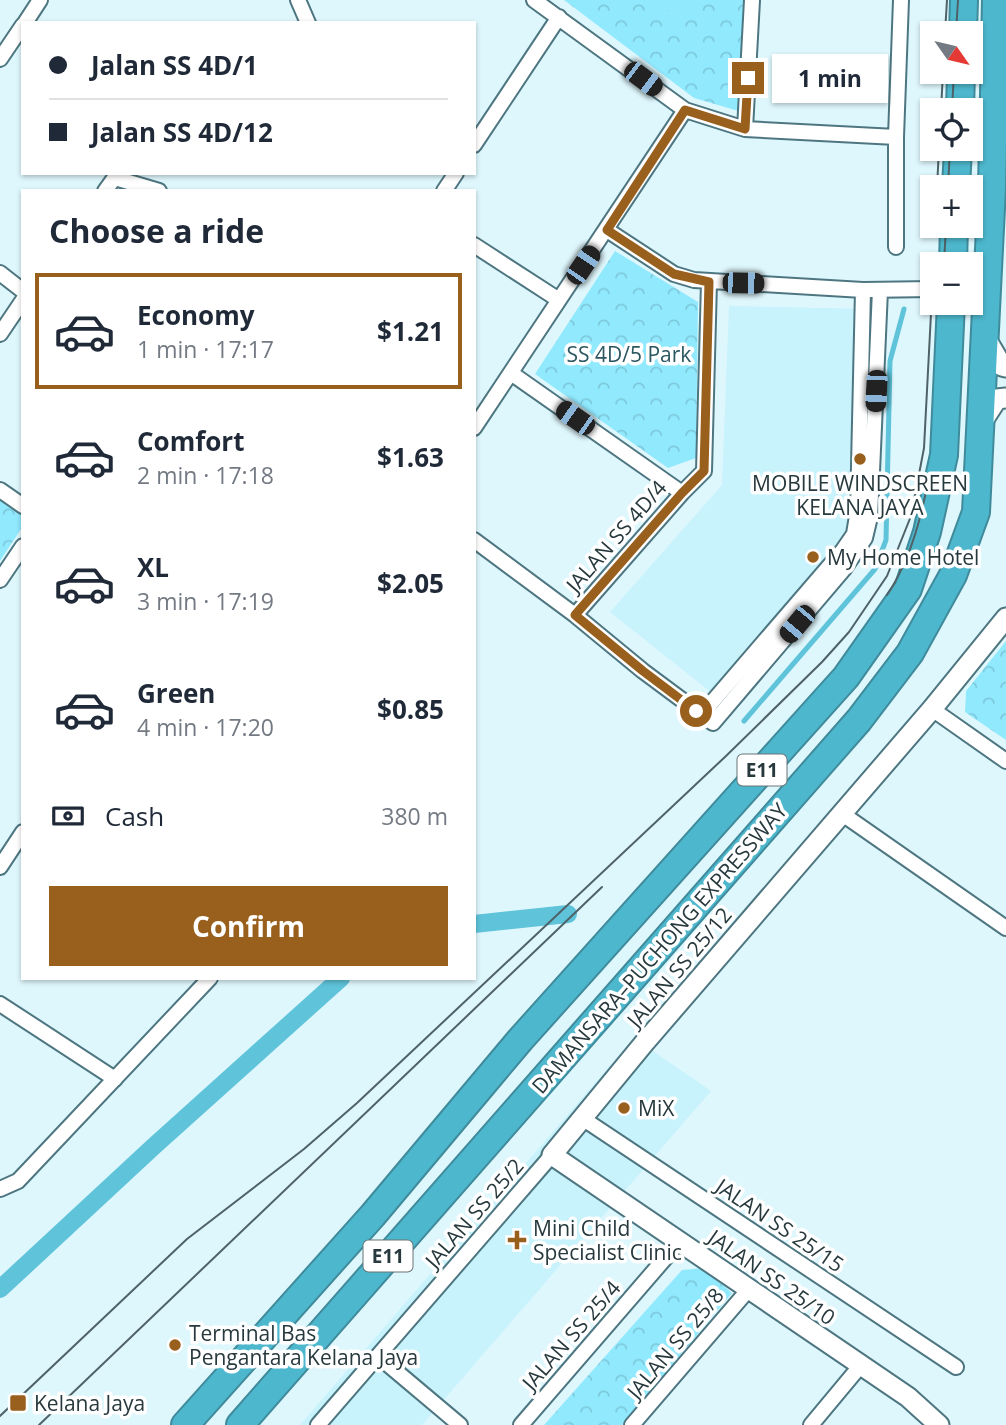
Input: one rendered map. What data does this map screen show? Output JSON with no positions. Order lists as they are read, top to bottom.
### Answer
{
  "streets": {
    "highway": ["E11", "DAMANSARA–PUCHONG EXPRESSWAY"],
    "street": [
      "JALAN SS 4D/4",
      "JALAN SS 25/12",
      "JALAN SS 25/2",
      "JALAN SS 25/15",
      "JALAN SS 25/10",
      "JALAN SS 25/4",
      "JALAN SS 25/8"
    ]
  },
  "crossings": [
    ["JALAN SS 25/12", "JALAN SS 25/2"],
    ["JALAN SS 25/12", "JALAN SS 25/15"],
    ["JALAN SS 25/12", "JALAN SS 25/10"],
    ["JALAN SS 25/2", "JALAN SS 25/10"],
    ["JALAN SS 25/10", "JALAN SS 25/4"],
    ["JALAN SS 25/10", "JALAN SS 25/8"]
  ],
  "parks": ["SS 4D/5 Park"],
  "places": {
    "other": [
      "MOBILE WINDSCREEN KELANA JAYA",
      "My Home Hotel",
      "MiX",
      "Terminal Bas Pengantara Kelana Jaya"
    ],
    "health": ["Mini Child Specialist Clinic"],
    "transit": ["Kelana Jaya"]
  },
  "north": "bottom right",
  "page": {
    "map_buttons": ["+", "−"],
    "banner": ["Jalan SS 4D/1", "Jalan SS 4D/12"],
    "bubble": "1 min",
    "heading": "Choose a ride",
    "list": [
      {
        "name": "Economy",
        "note": "1 min · 17:17",
        "value": "$1.21"
      },
      {
        "name": "Comfort",
        "note": "2 min · 17:18",
        "value": "$1.63"
      },
      {
        "name": "XL",
        "note": "3 min · 17:19",
        "value": "$2.05"
      },
      {
        "name": "Green",
        "note": "4 min · 17:20",
        "value": "$0.85"
      }
    ],
    "pay": ["Cash", "380 m"],
    "buttons": "Confirm"
  }
}
